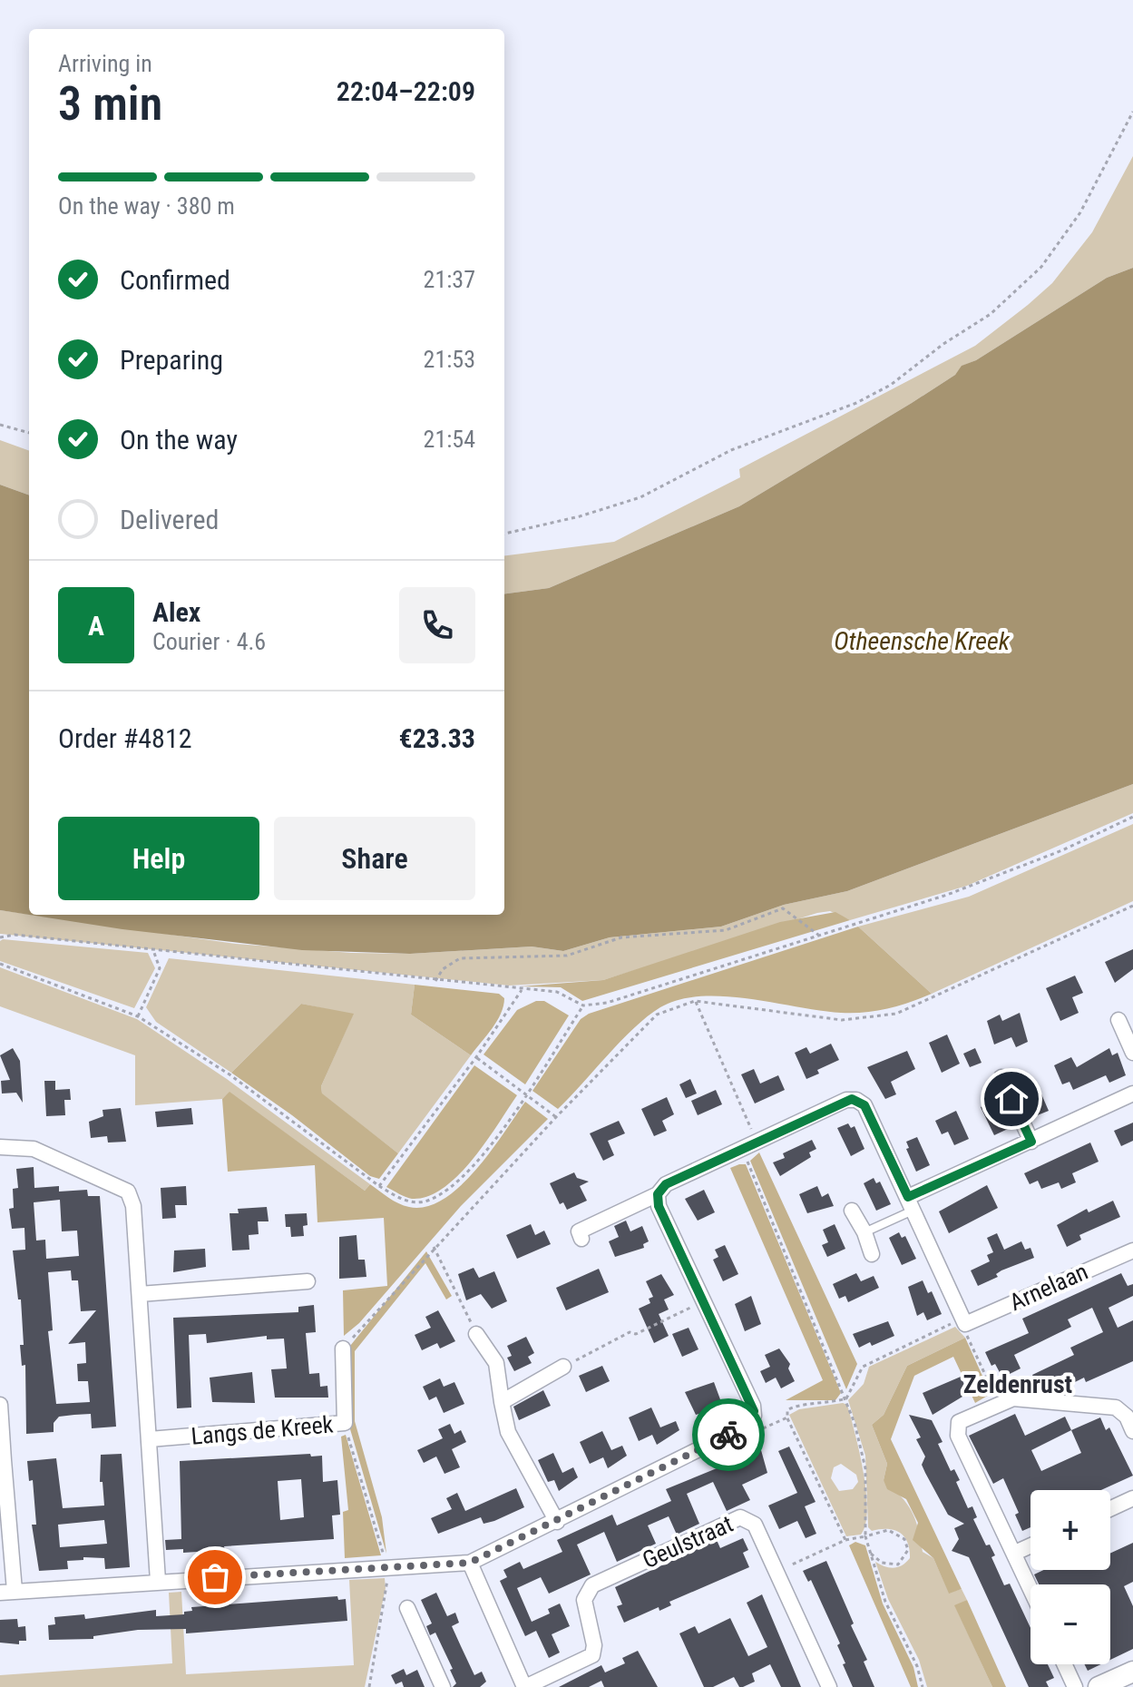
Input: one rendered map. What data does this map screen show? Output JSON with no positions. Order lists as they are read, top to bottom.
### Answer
{
  "streets": {
    "street": ["Arnelaan", "Langs de Kreek", "Geulstraat"]
  },
  "districts": ["Zeldenrust"],
  "water": ["Otheensche Kreek"],
  "page": {
    "heading": ["3 min", "Arriving in", "22:04–22:09"],
    "panel": [
      "Alex",
      "Courier · 4.6",
      "Order #4812",
      "€23.33"
    ],
    "bar": "On the way · 380 m",
    "list": [
      ["Confirmed", "21:37"],
      ["Preparing", "21:53"],
      ["On the way", "21:54"],
      "Delivered"
    ],
    "round": "A",
    "buttons": ["Help", "Share"],
    "map_buttons": ["+", "−"]
  }
}
